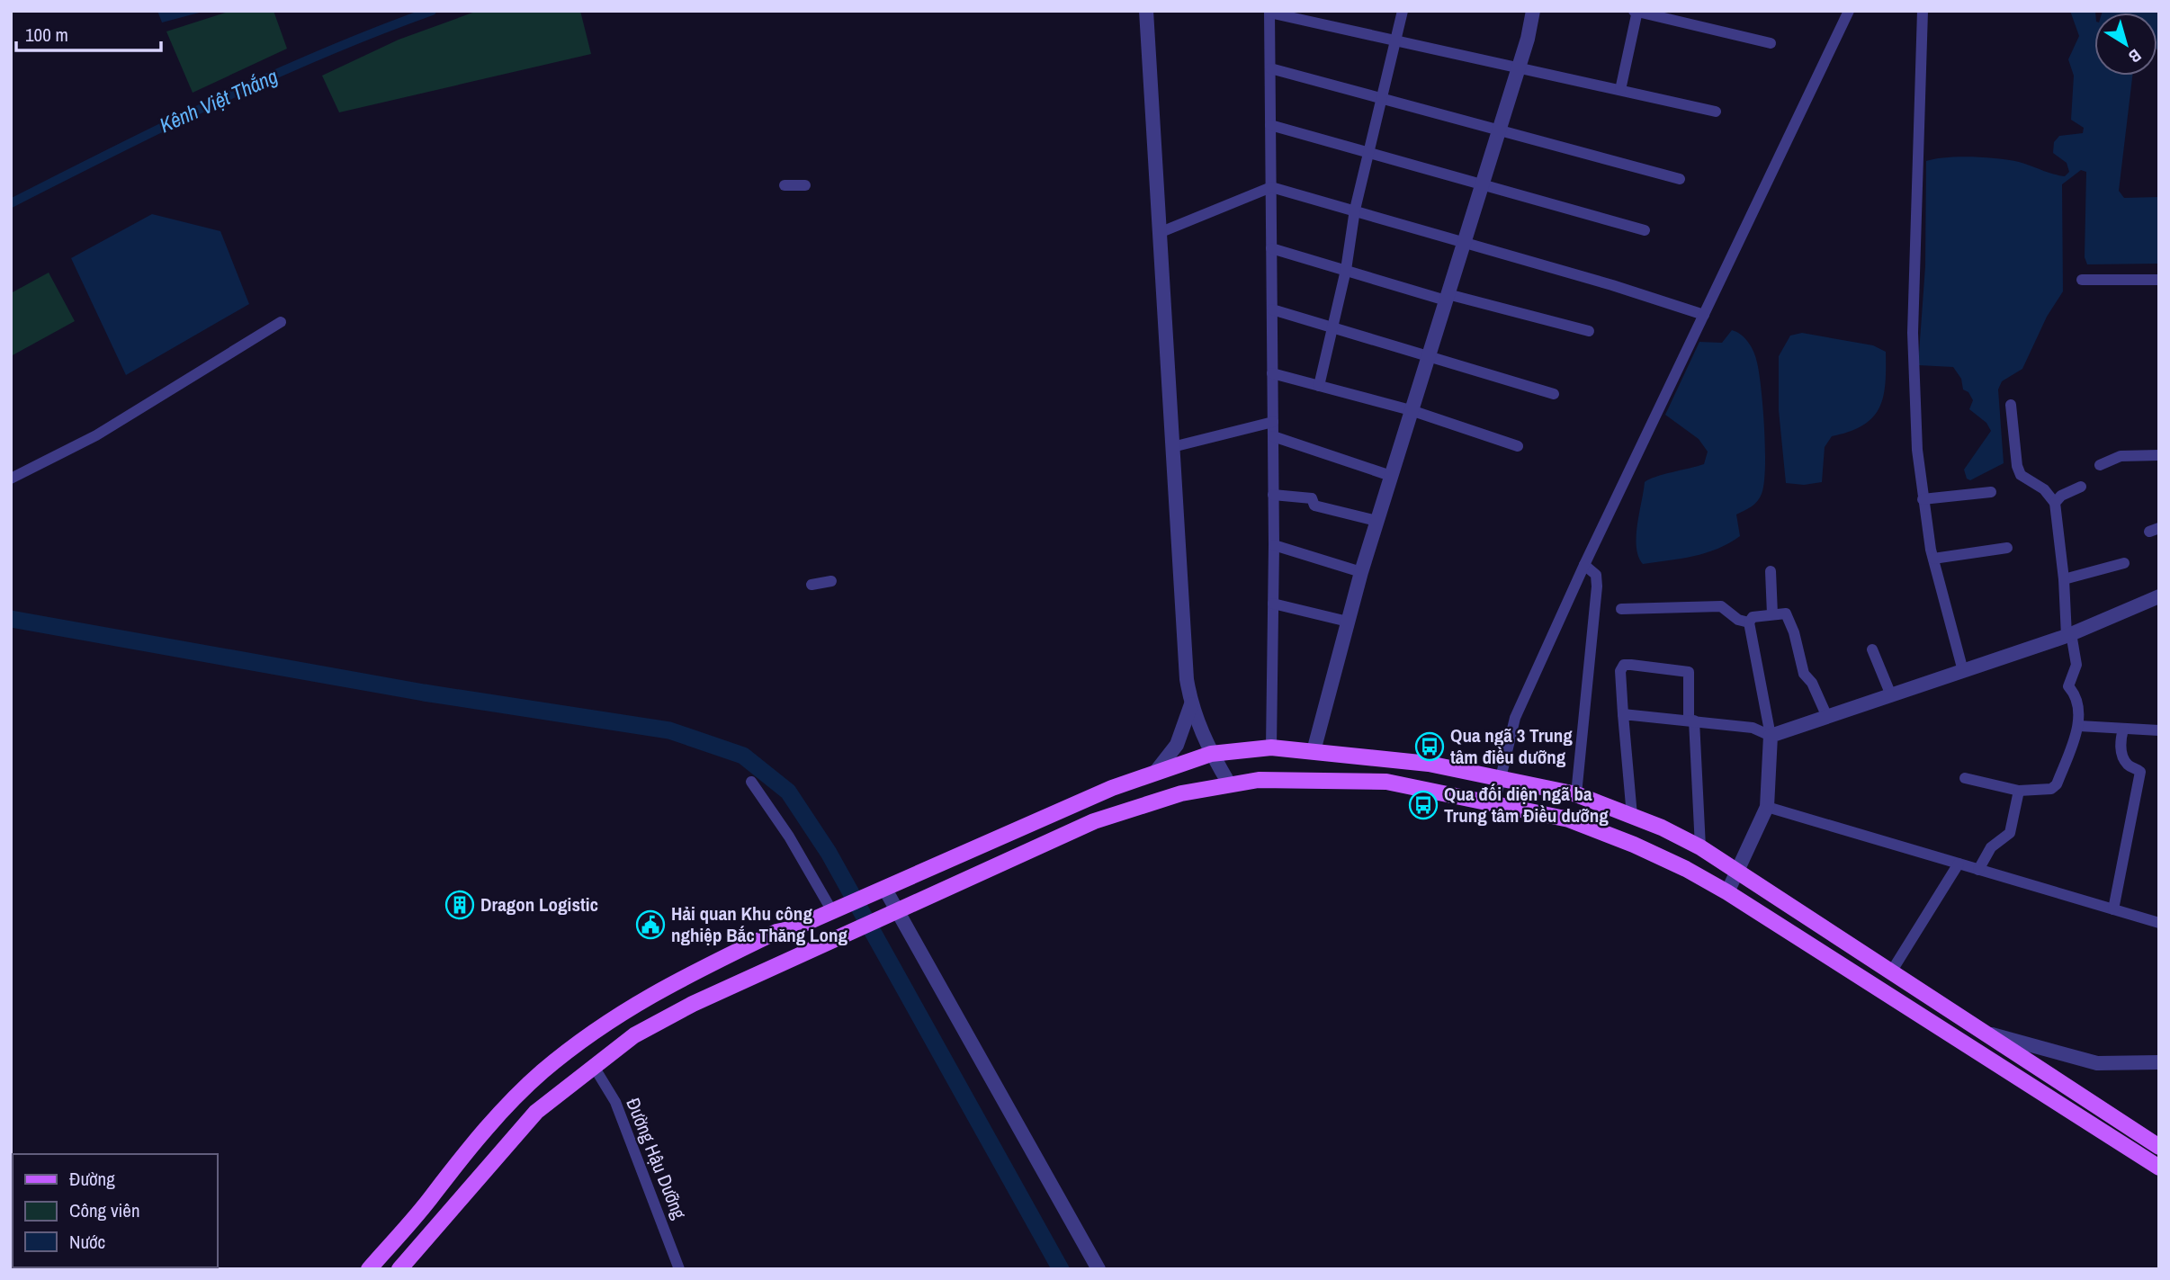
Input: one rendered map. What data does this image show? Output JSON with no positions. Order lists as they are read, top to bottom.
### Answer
{
  "streets": {
    "street": ["Đường Hậu Dưỡng"]
  },
  "water": ["Kênh Việt Thắng"],
  "places": {
    "bus stop": ["Qua ngã 3 Trung tâm điều dưỡng", "Qua đối diện ngã ba Trung tâm Điều dưỡng"],
    "building": ["Dragon Logistic"],
    "public building": ["Hải quan Khu công nghiệp Bắc Thăng Long"]
  },
  "legend": ["Đường", "Công viên", "Nước"],
  "scale_bar": "100 m",
  "north": "bottom right"
}
